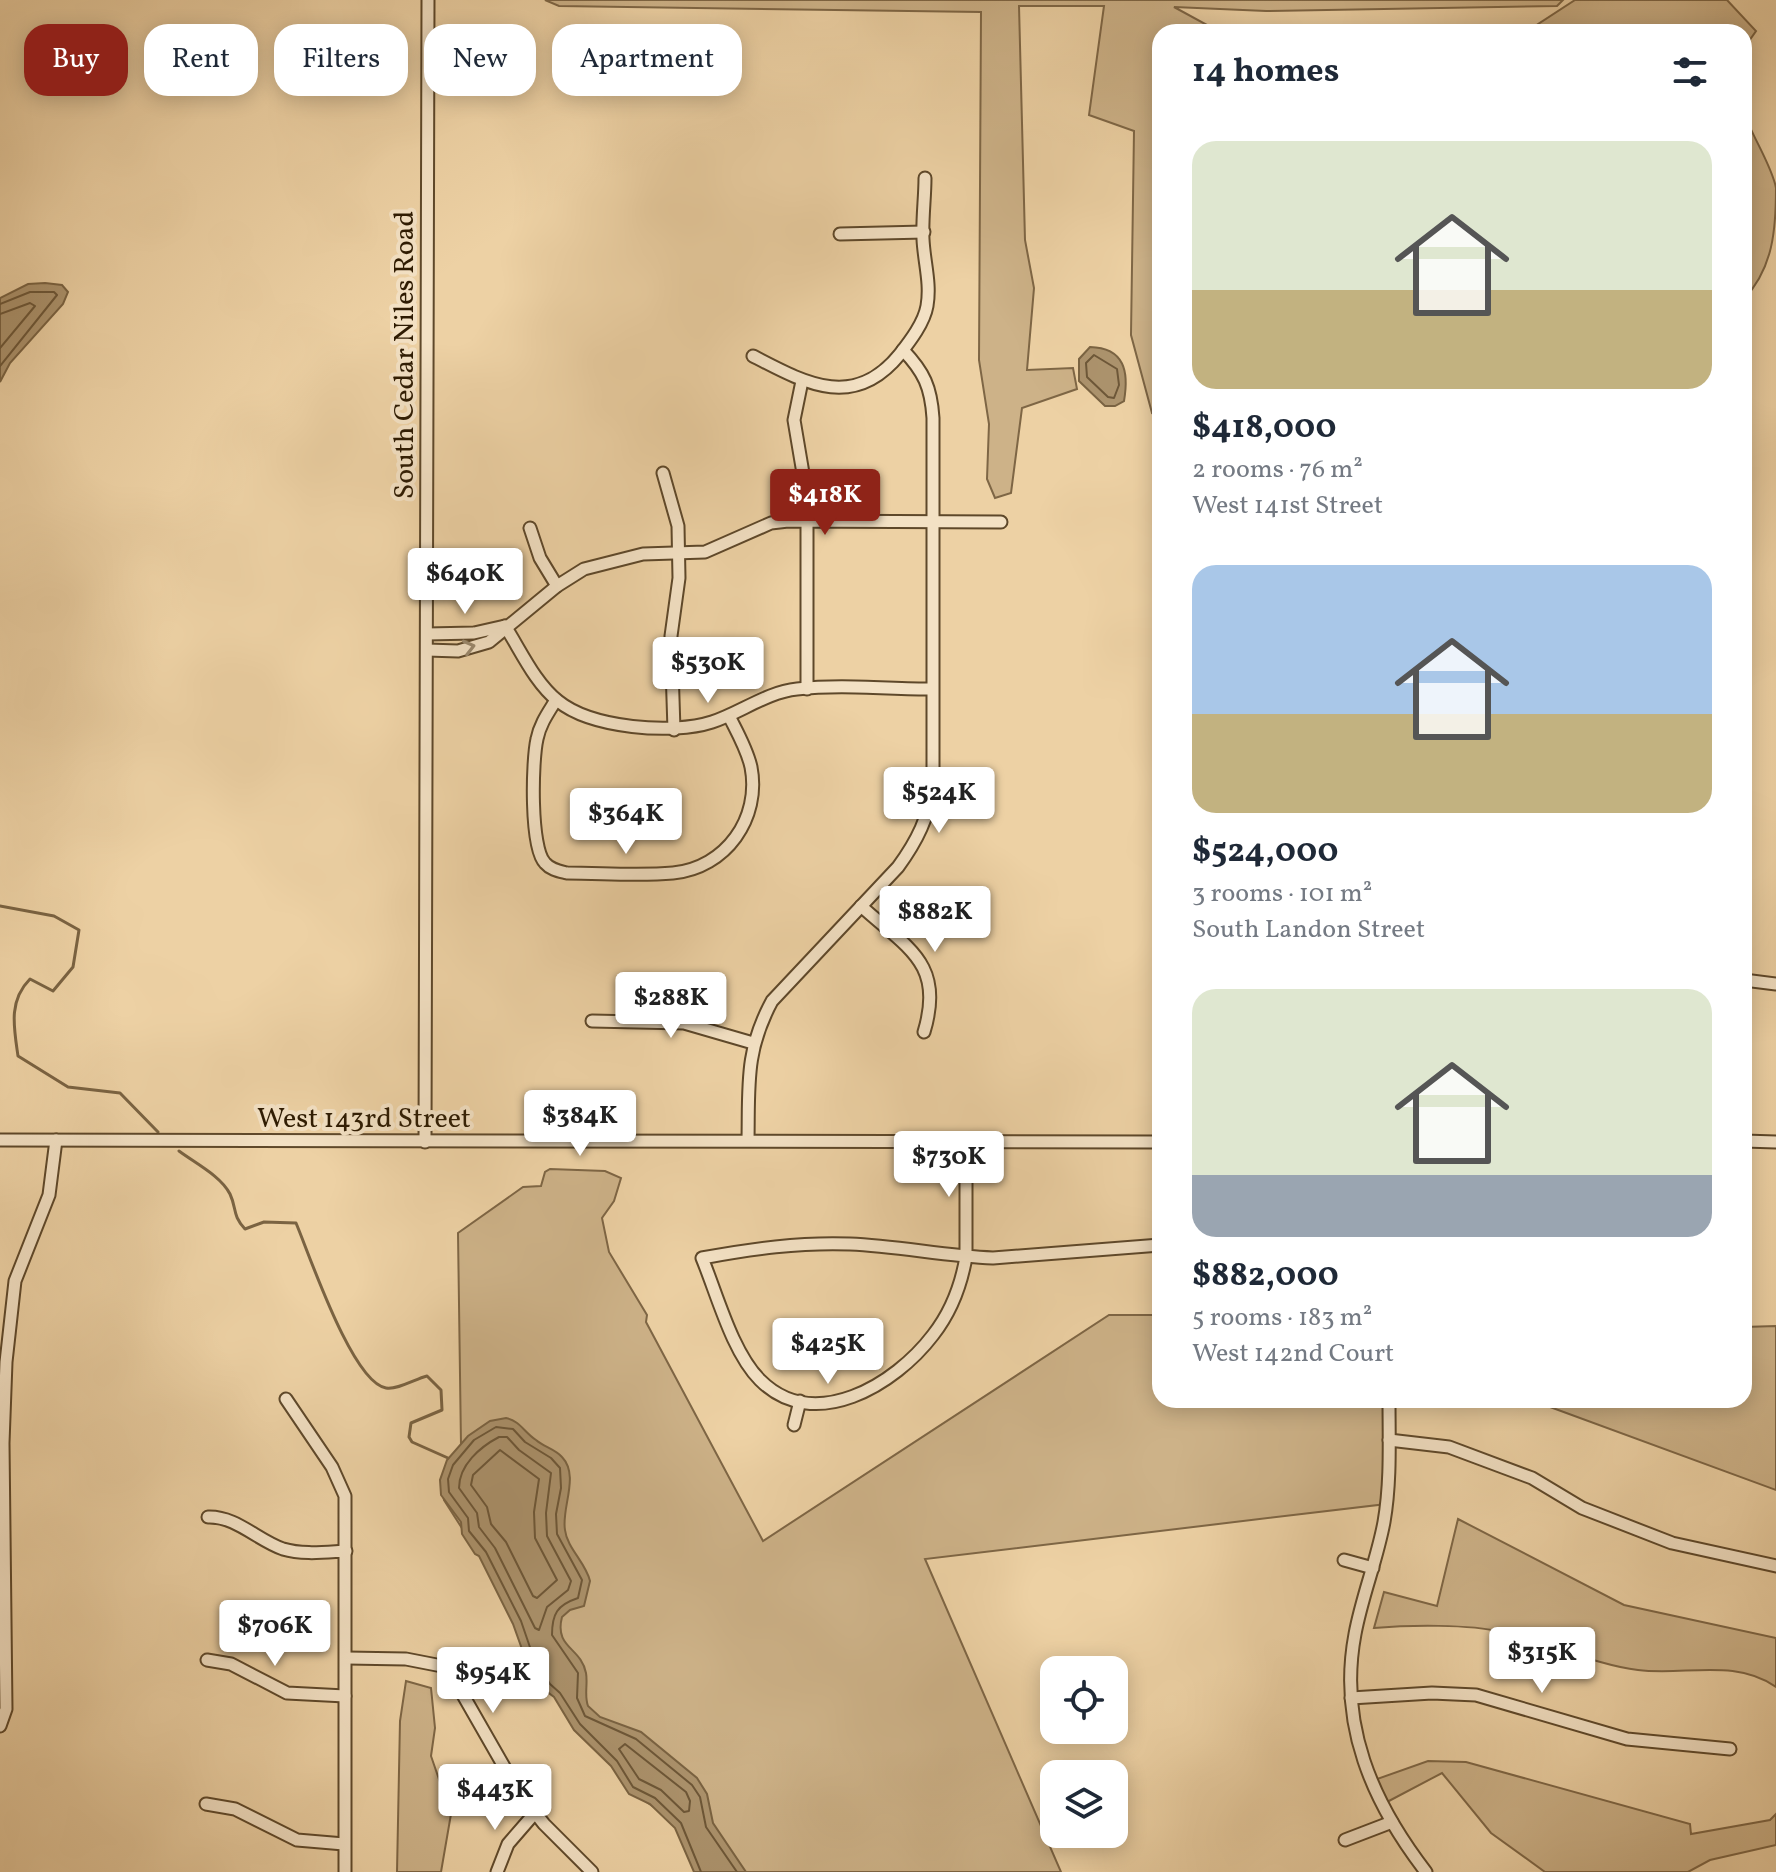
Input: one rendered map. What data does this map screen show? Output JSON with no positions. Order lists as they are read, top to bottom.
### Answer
{
  "streets": {
    "street": ["South Cedar Niles Road", "West 143rd Street"]
  },
  "crossings": [
    ["South Cedar Niles Road", "West 143rd Street"]
  ],
  "page": {
    "chip": [
      "Buy",
      "Rent",
      "Filters",
      "New",
      "Apartment"
    ],
    "heading": "14 homes",
    "list": [
      {
        "name": "$418,000",
        "note": "2 rooms · 76 m² · West 141st Street"
      },
      {
        "name": "$524,000",
        "note": "3 rooms · 101 m² · South Landon Street"
      },
      {
        "name": "$882,000",
        "note": "5 rooms · 183 m² · West 142nd Court"
      }
    ],
    "price": [
      "$418K",
      "$640K",
      "$530K",
      "$524K",
      "$364K",
      "$882K",
      "$288K",
      "$384K",
      "$730K",
      "$425K",
      "$706K",
      "$315K",
      "$954K",
      "$443K"
    ]
  }
}
